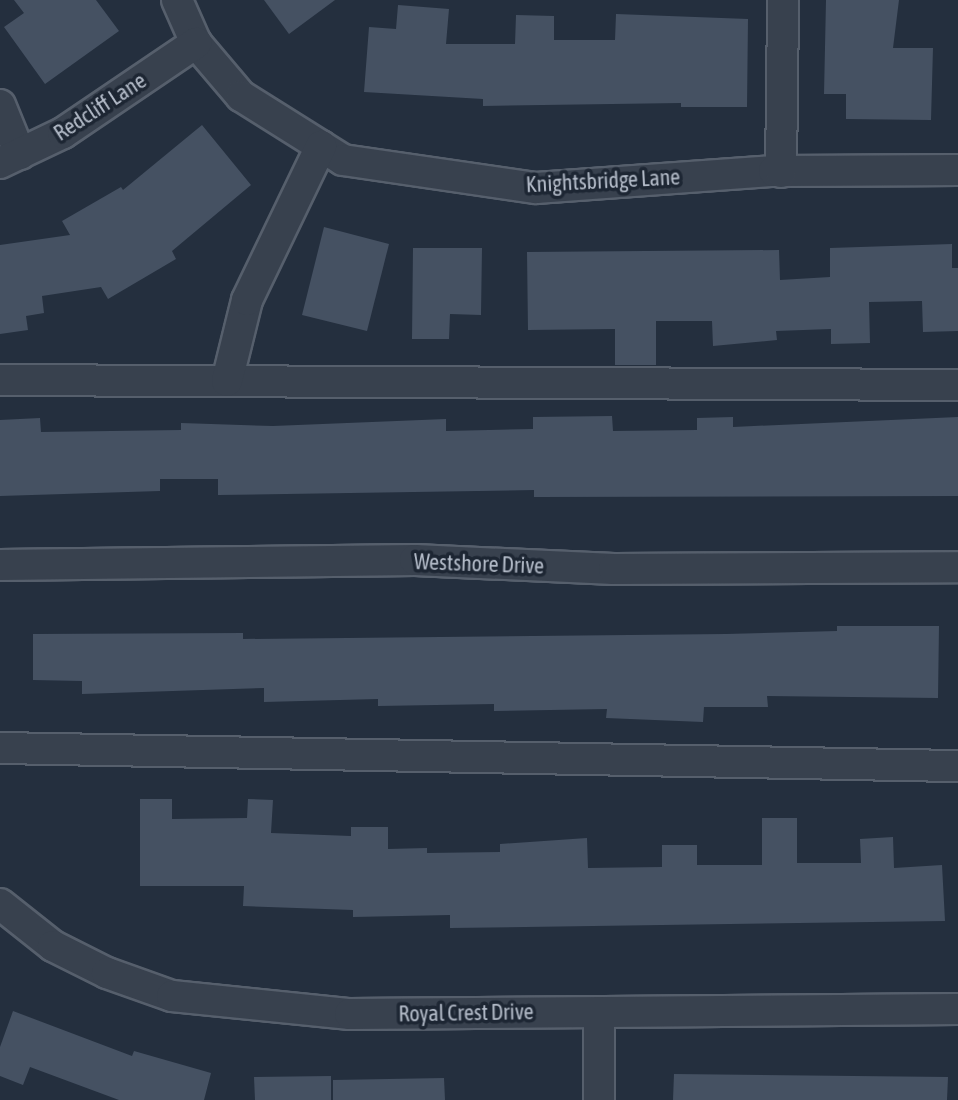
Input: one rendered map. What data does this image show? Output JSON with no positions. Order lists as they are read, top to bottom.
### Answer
{
  "streets": {
    "street": [
      "Redcliff Lane",
      "Knightsbridge Lane",
      "Westshore Drive",
      "Royal Crest Drive"
    ]
  },
  "crossings": [
    ["Redcliff Lane", "Knightsbridge Lane"]
  ]
}
